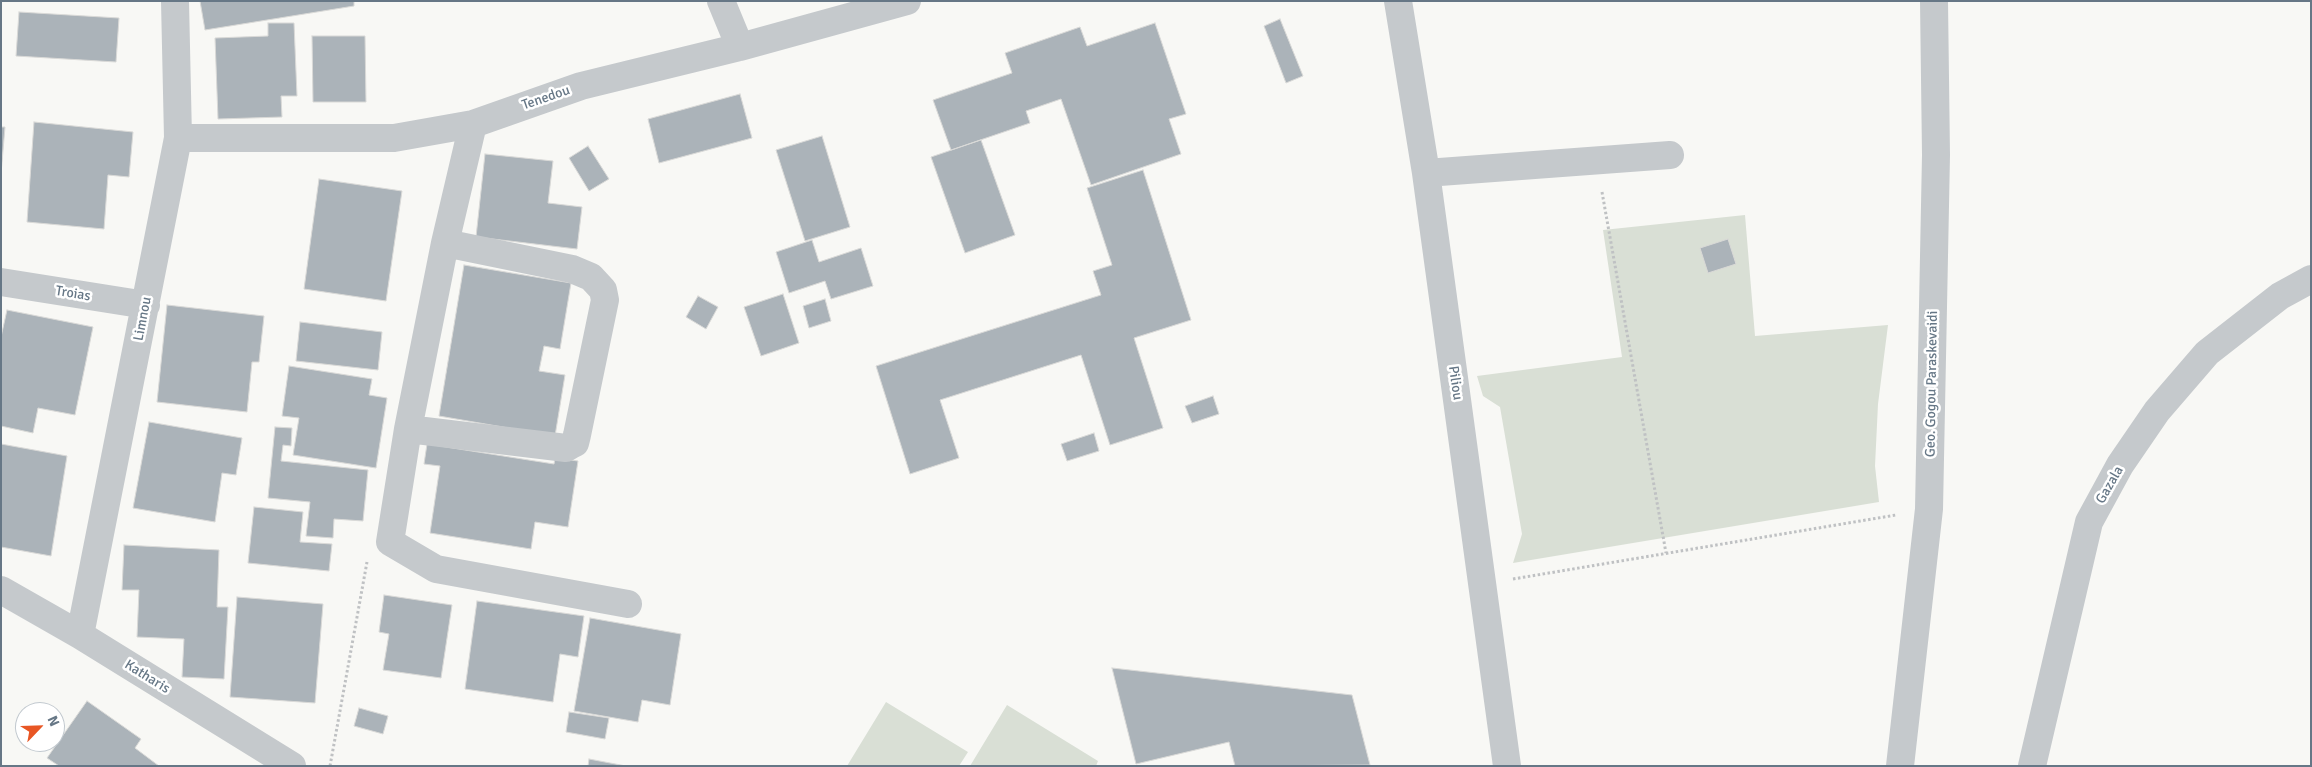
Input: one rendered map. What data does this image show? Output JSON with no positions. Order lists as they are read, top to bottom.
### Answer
{
  "streets": {
    "street": [
      "Tenedou",
      "Troias",
      "Limnou",
      "Piliou",
      "Geo. Gogou Paraskevaidi",
      "Gazala",
      "Katharis"
    ]
  },
  "crossings": [
    ["Tenedou", "Limnou"],
    ["Troias", "Limnou"],
    ["Limnou", "Katharis"]
  ],
  "north": "top right"
}
